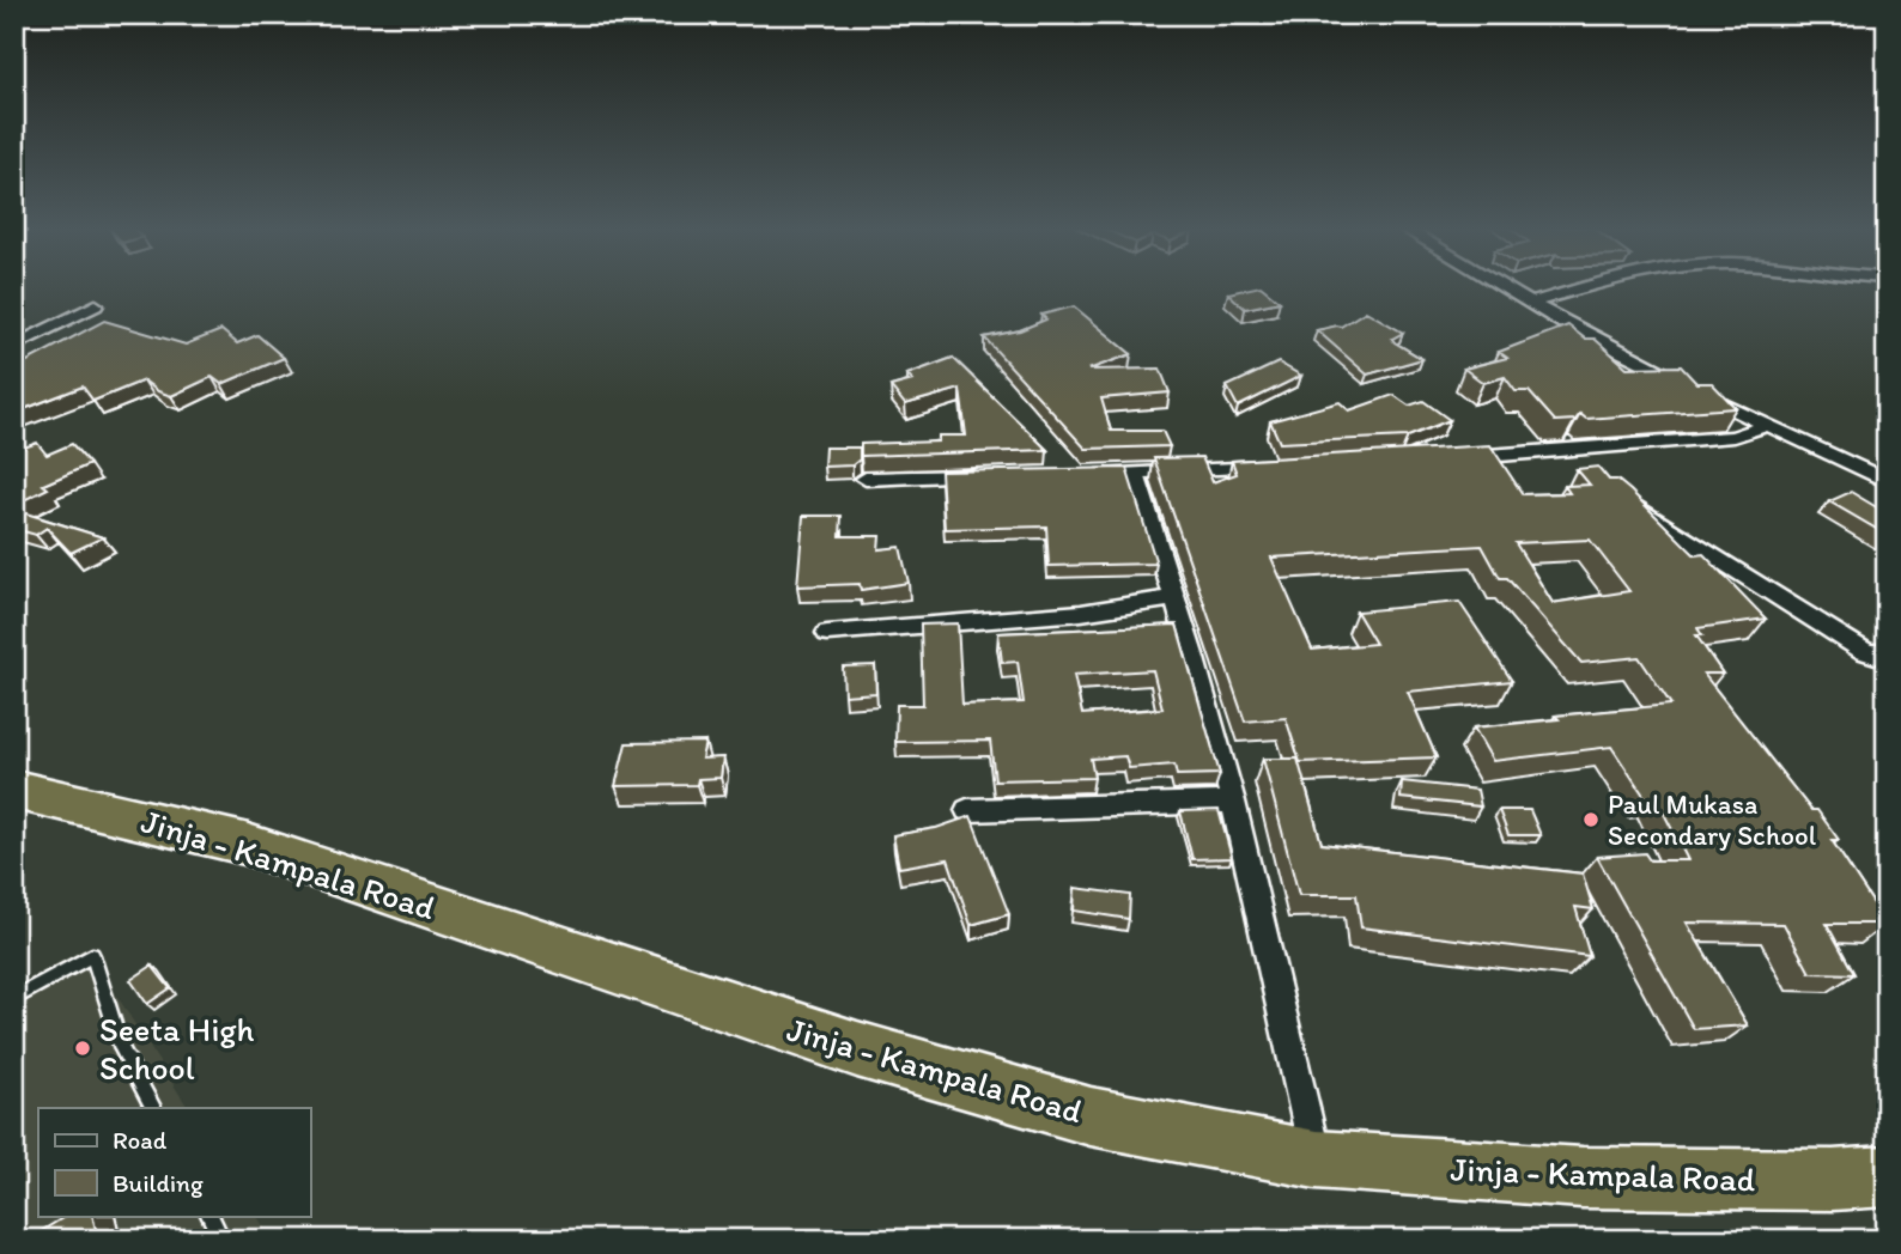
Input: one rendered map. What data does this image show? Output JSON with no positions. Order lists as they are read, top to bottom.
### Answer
{
  "streets": {
    "highway": ["Jinja - Kampala Road"]
  },
  "places": ["Paul Mukasa Secondary School", "Seeta High School"],
  "legend": ["Road", "Building"]
}
